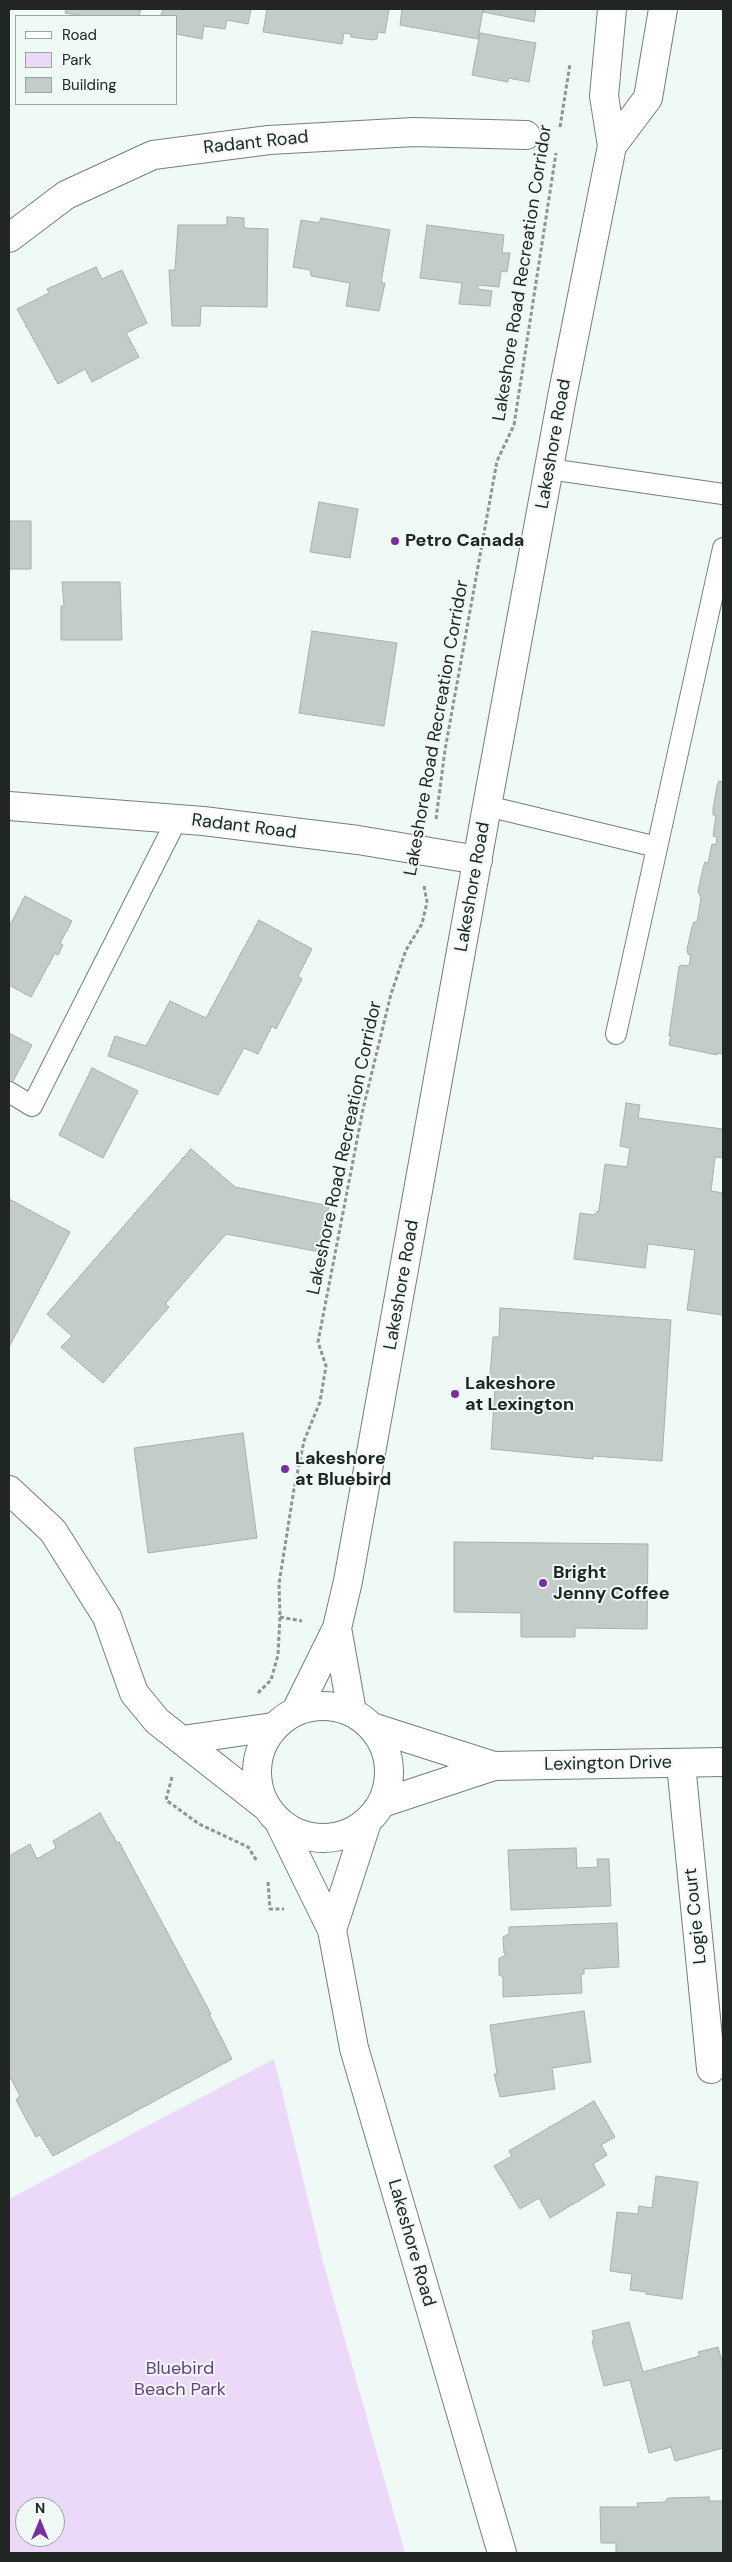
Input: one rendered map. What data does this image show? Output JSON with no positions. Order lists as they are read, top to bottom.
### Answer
{
  "streets": {
    "main road": [
      "Radant Road",
      "Lakeshore Road",
      "Lexington Drive",
      "Logie Court"
    ],
    "path": ["Lakeshore Road Recreation Corridor"]
  },
  "crossings": [
    ["Radant Road", "Lakeshore Road Recreation Corridor"],
    ["Radant Road", "Lakeshore Road"],
    ["Lakeshore Road", "Lexington Drive"],
    ["Lexington Drive", "Logie Court"]
  ],
  "parks": ["Bluebird Beach Park"],
  "places": [
    "Petro Canada",
    "Lakeshore at Lexington",
    "Lakeshore at Bluebird",
    "Bright Jenny Coffee"
  ],
  "legend": ["Road", "Park", "Building"],
  "north": "top"
}
